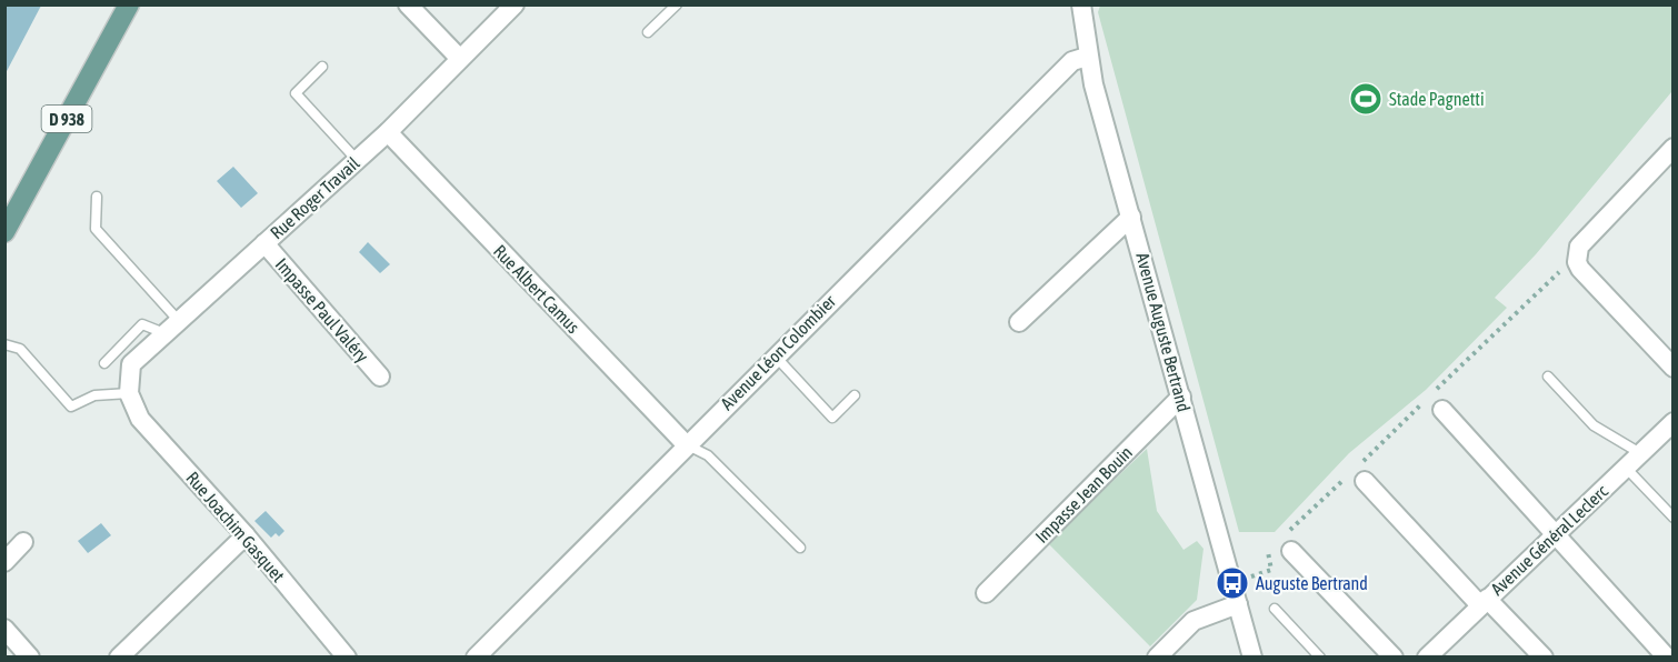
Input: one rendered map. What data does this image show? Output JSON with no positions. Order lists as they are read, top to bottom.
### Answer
{
  "streets": {
    "main road": ["D 938"],
    "street": [
      "Rue Roger Travail",
      "Rue Albert Camus",
      "Impasse Paul Valéry",
      "Avenue Auguste Bertrand",
      "Avenue Léon Colombier",
      "Impasse Jean Bouin",
      "Rue Joachim Gasquet",
      "Avenue Général Leclerc"
    ]
  },
  "crossings": [
    ["Rue Roger Travail", "Rue Albert Camus"],
    ["Rue Roger Travail", "Impasse Paul Valéry"],
    ["Rue Roger Travail", "Rue Joachim Gasquet"],
    ["Rue Albert Camus", "Avenue Léon Colombier"],
    ["Avenue Auguste Bertrand", "Avenue Léon Colombier"],
    ["Avenue Auguste Bertrand", "Impasse Jean Bouin"]
  ],
  "places": {
    "sports": ["Stade Pagnetti"],
    "bus stop": ["Auguste Bertrand"]
  }
}
